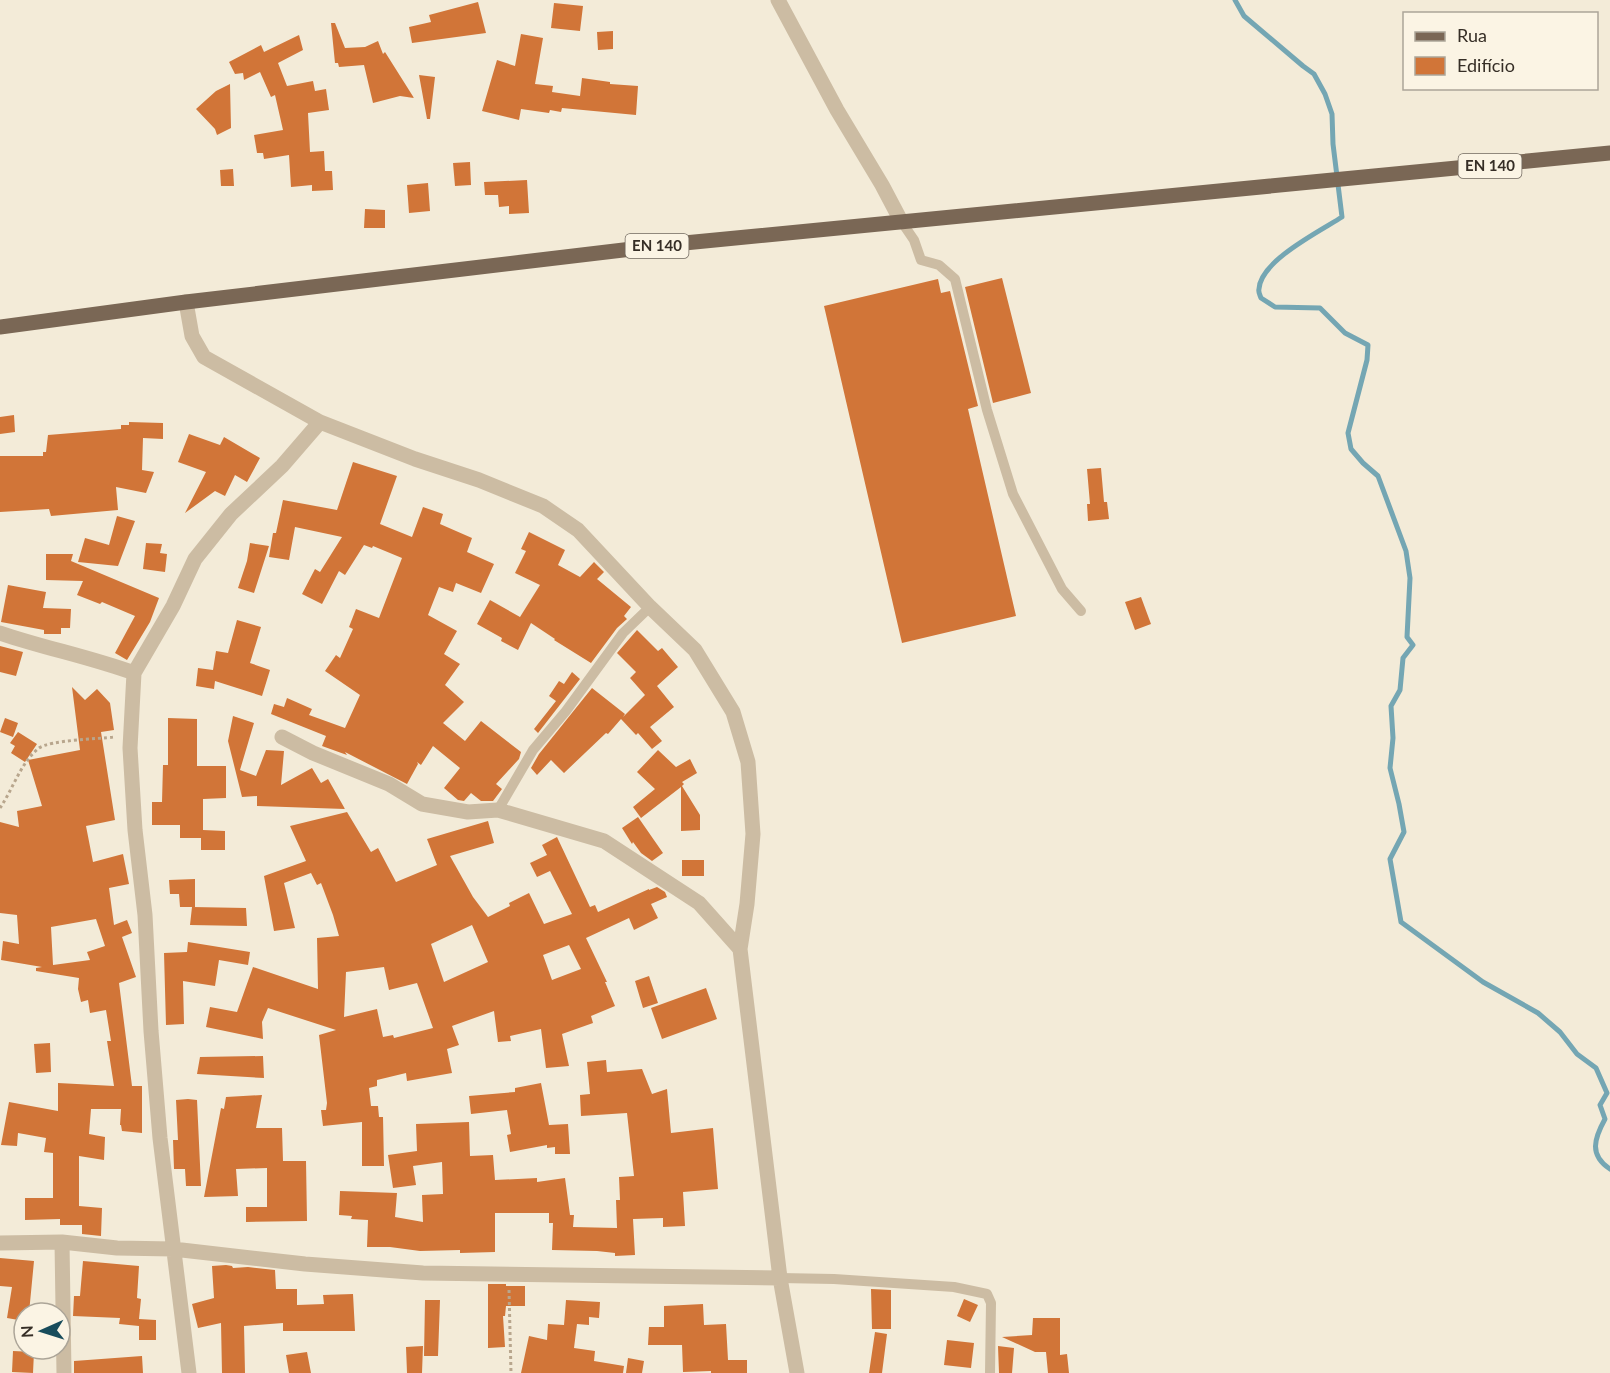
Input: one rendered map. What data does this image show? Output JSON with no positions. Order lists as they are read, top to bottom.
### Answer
{
  "streets": {
    "main road": ["EN 140"]
  },
  "legend": ["Rua", "Edifício"],
  "north": "left"
}
